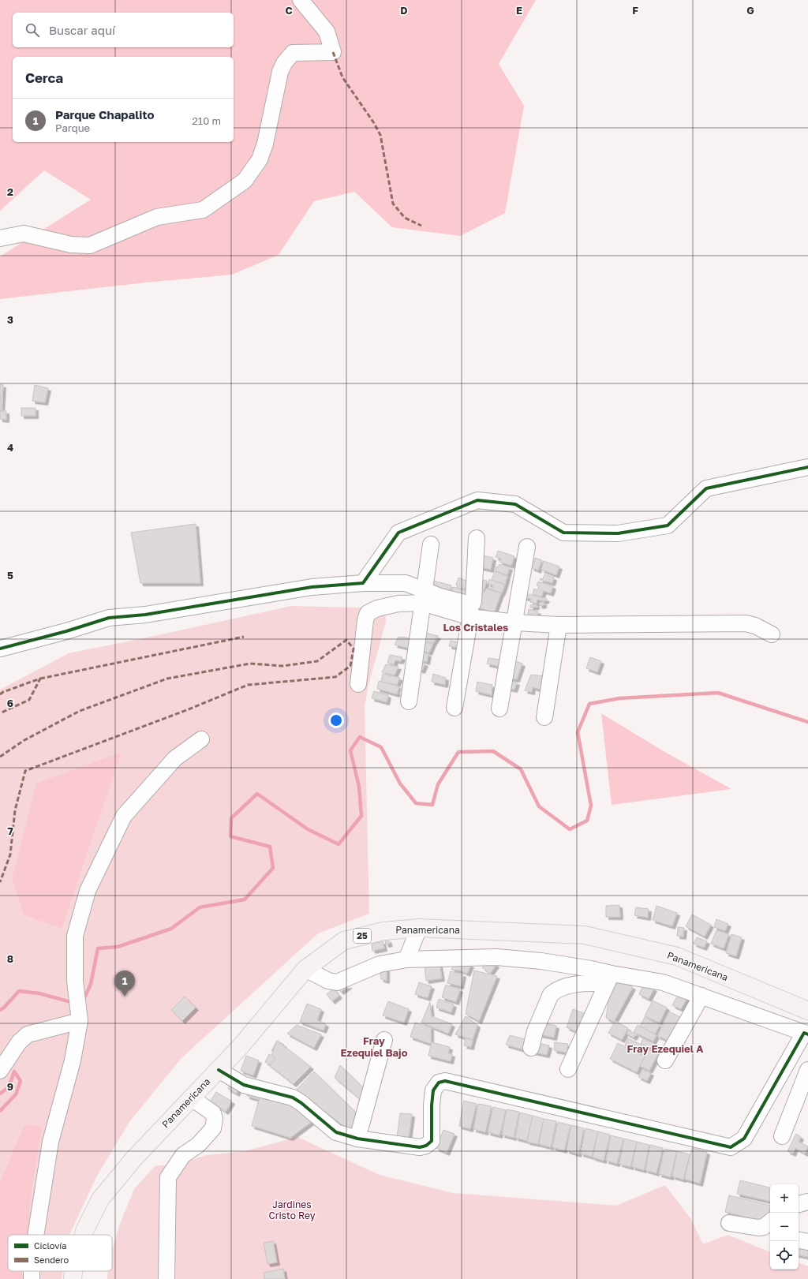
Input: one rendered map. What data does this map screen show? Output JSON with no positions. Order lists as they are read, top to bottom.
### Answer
{
  "streets": {
    "main road": ["Panamericana", "25"]
  },
  "districts": ["Los Cristales", "Fray Ezequiel Bajo", "Fray Ezequiel A"],
  "parks": ["Jardines Cristo Rey"],
  "legend": ["Ciclovía", "Sendero"],
  "page": {
    "search": "Buscar aquí",
    "heading": "Cerca",
    "list": [
      {
        "mark": "1",
        "name": "Parque Chapalito",
        "note": "Parque",
        "value": "210 m"
      }
    ],
    "pins": "1",
    "map_buttons": ["+", "−"]
  },
  "grid": {
    "columns": [
      "C",
      "D",
      "E",
      "F",
      "G"
    ],
    "rows": [
      "2",
      "3",
      "4",
      "5",
      "6",
      "7",
      "8",
      "9"
    ]
  }
}
